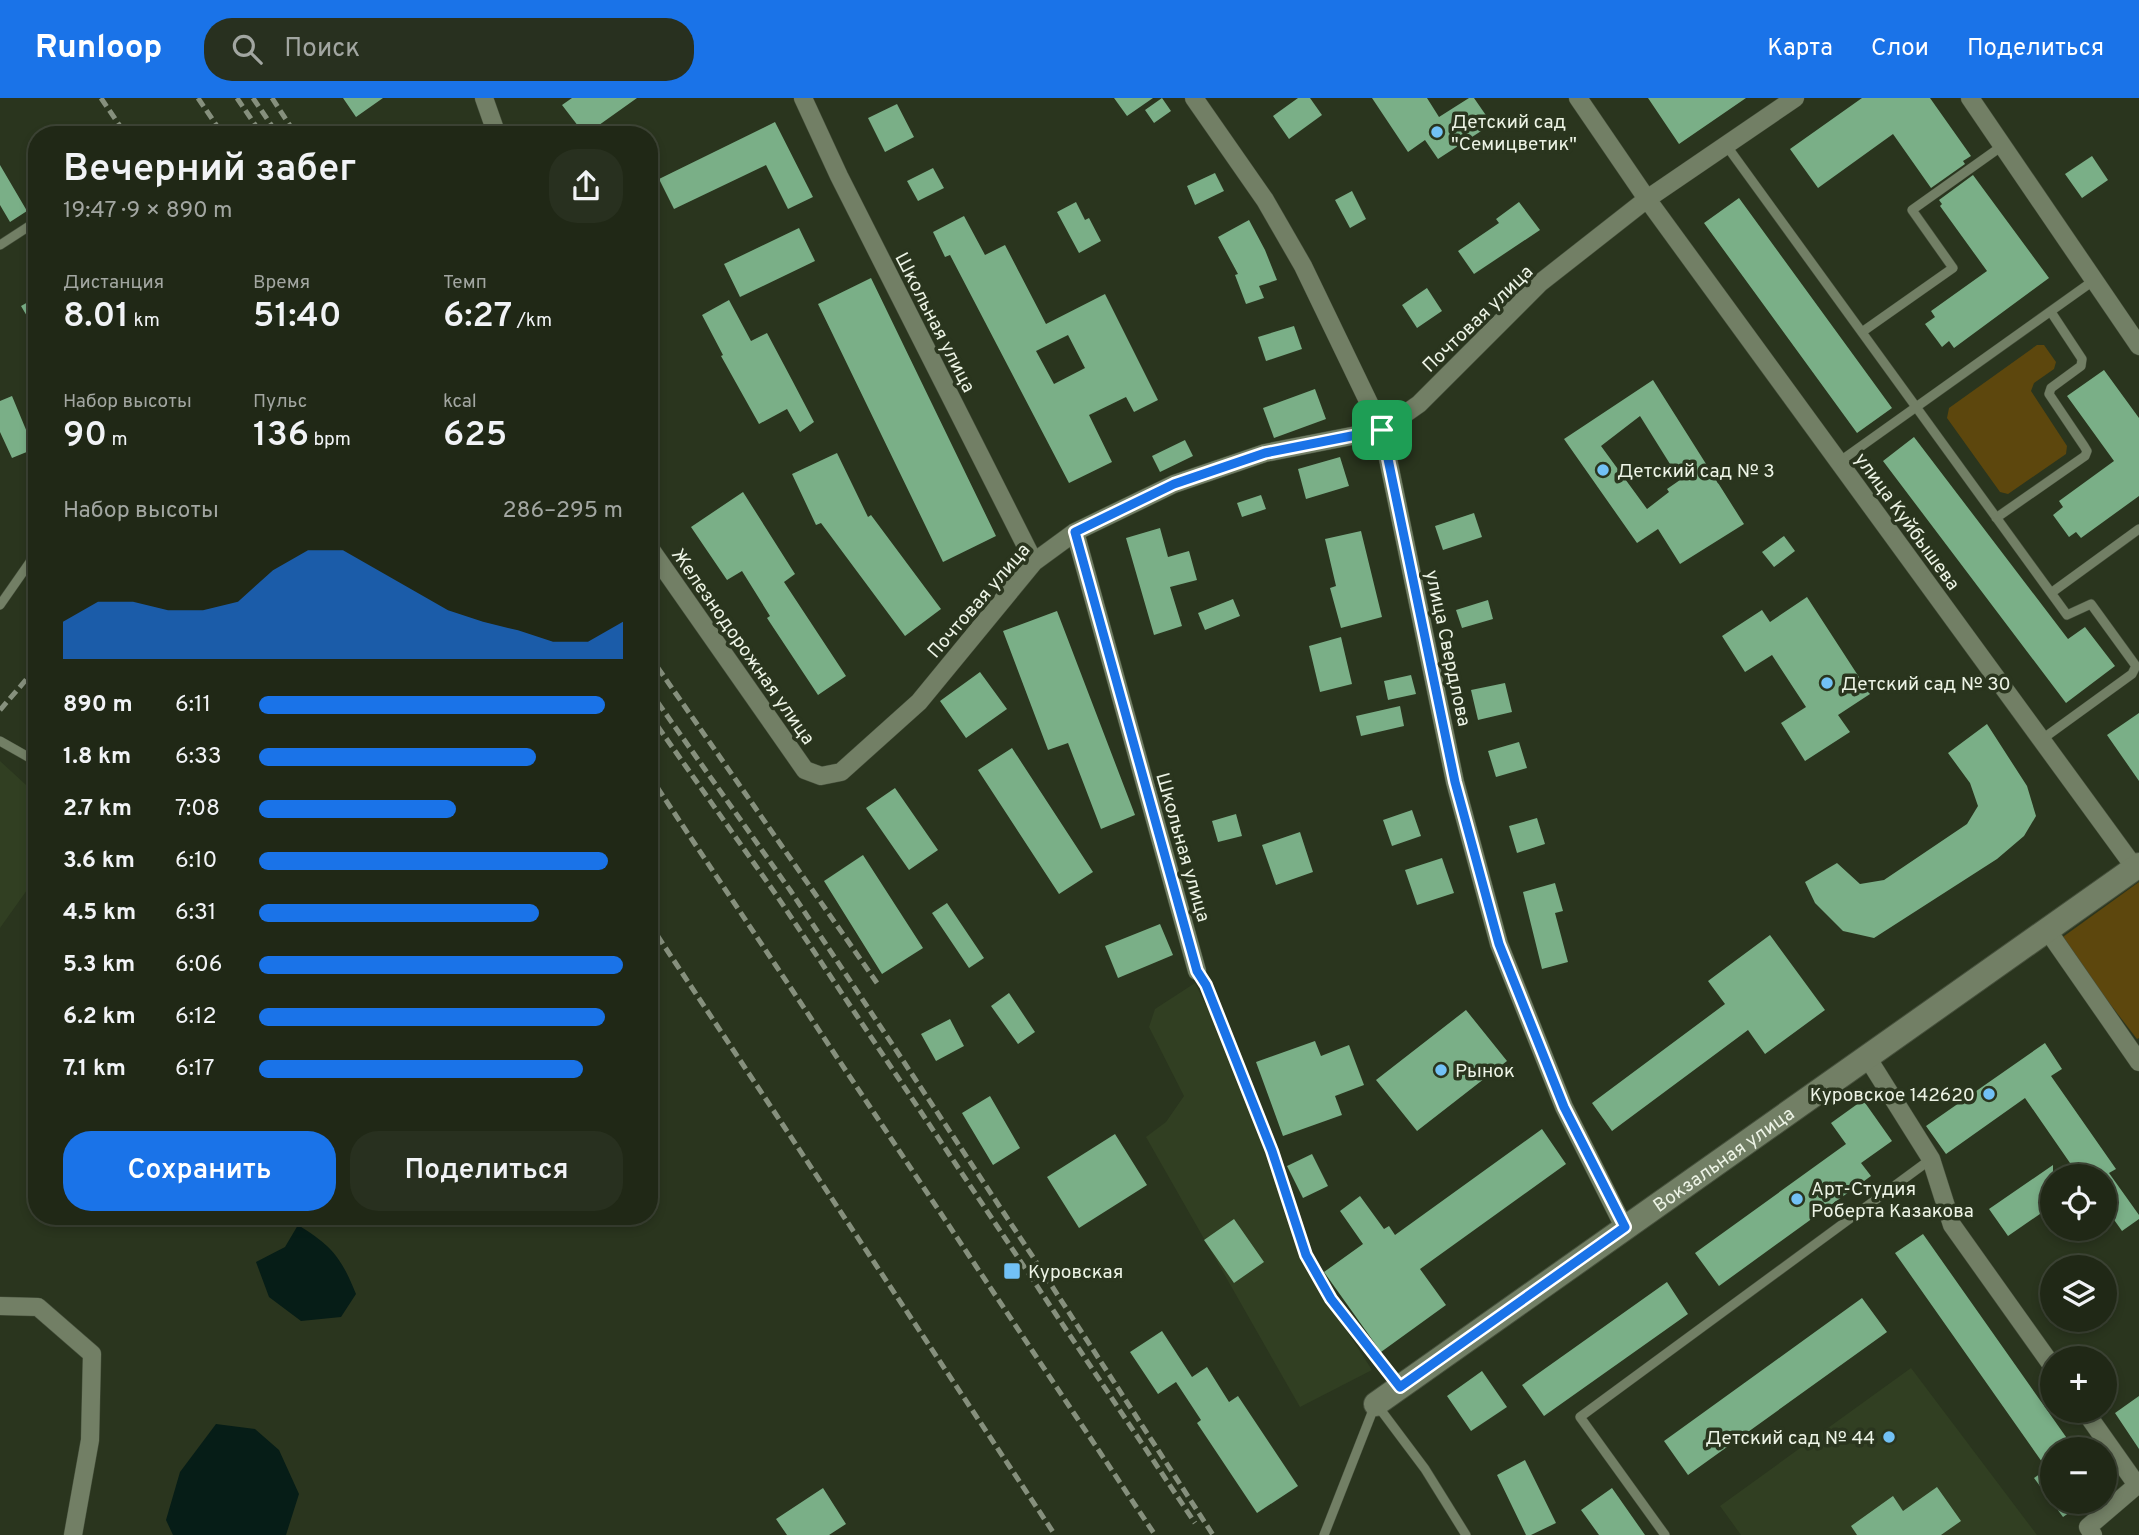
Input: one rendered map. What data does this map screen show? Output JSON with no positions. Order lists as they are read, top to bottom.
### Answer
{
  "streets": {
    "street": [
      "Почтовая улица",
      "Школьная улица",
      "улица Куйбышева",
      "Железнодорожная улица",
      "улица Свердлова",
      "Вокзальная улица"
    ]
  },
  "crossings": [
    ["Почтовая улица", "Школьная улица"],
    ["Почтовая улица", "улица Куйбышева"],
    ["Почтовая улица", "Железнодорожная улица"],
    ["Почтовая улица", "улица Свердлова"],
    ["улица Куйбышева", "Вокзальная улица"],
    ["улица Свердлова", "Вокзальная улица"]
  ],
  "places": {
    "other": [
      "Детский сад \"Семицветик\"",
      "Детский сад № 3",
      "Детский сад № 30",
      "Рынок",
      "Куровское 142620",
      "Арт-Студия Роберта Казакова",
      "Детский сад № 44"
    ],
    "transit": ["Куровская"]
  },
  "page": {
    "header": "Runloop",
    "search": "Поиск",
    "nav": ["Карта", "Слои", "Поделиться"],
    "heading": ["Вечерний забег", "19:47 · 9 × 890 m"],
    "stats": [
      ["Дистанция", "8.01 km"],
      ["Время", "51:40"],
      ["Темп", "6:27 /km"],
      ["Набор высоты", "90 m"],
      ["Пульс", "136 bpm"],
      ["kcal", "625"]
    ],
    "chart": ["Набор высоты", "286–295 m"],
    "list": [
      {
        "name": "890 m",
        "note": "6:11"
      },
      {
        "name": "1.8 km",
        "note": "6:33"
      },
      {
        "name": "2.7 km",
        "note": "7:08"
      },
      {
        "name": "3.6 km",
        "note": "6:10"
      },
      {
        "name": "4.5 km",
        "note": "6:31"
      },
      {
        "name": "5.3 km",
        "note": "6:06"
      },
      {
        "name": "6.2 km",
        "note": "6:12"
      },
      {
        "name": "7.1 km",
        "note": "6:17"
      }
    ],
    "buttons": ["Сохранить", "Поделиться"],
    "map_buttons": ["+", "−"]
  }
}
